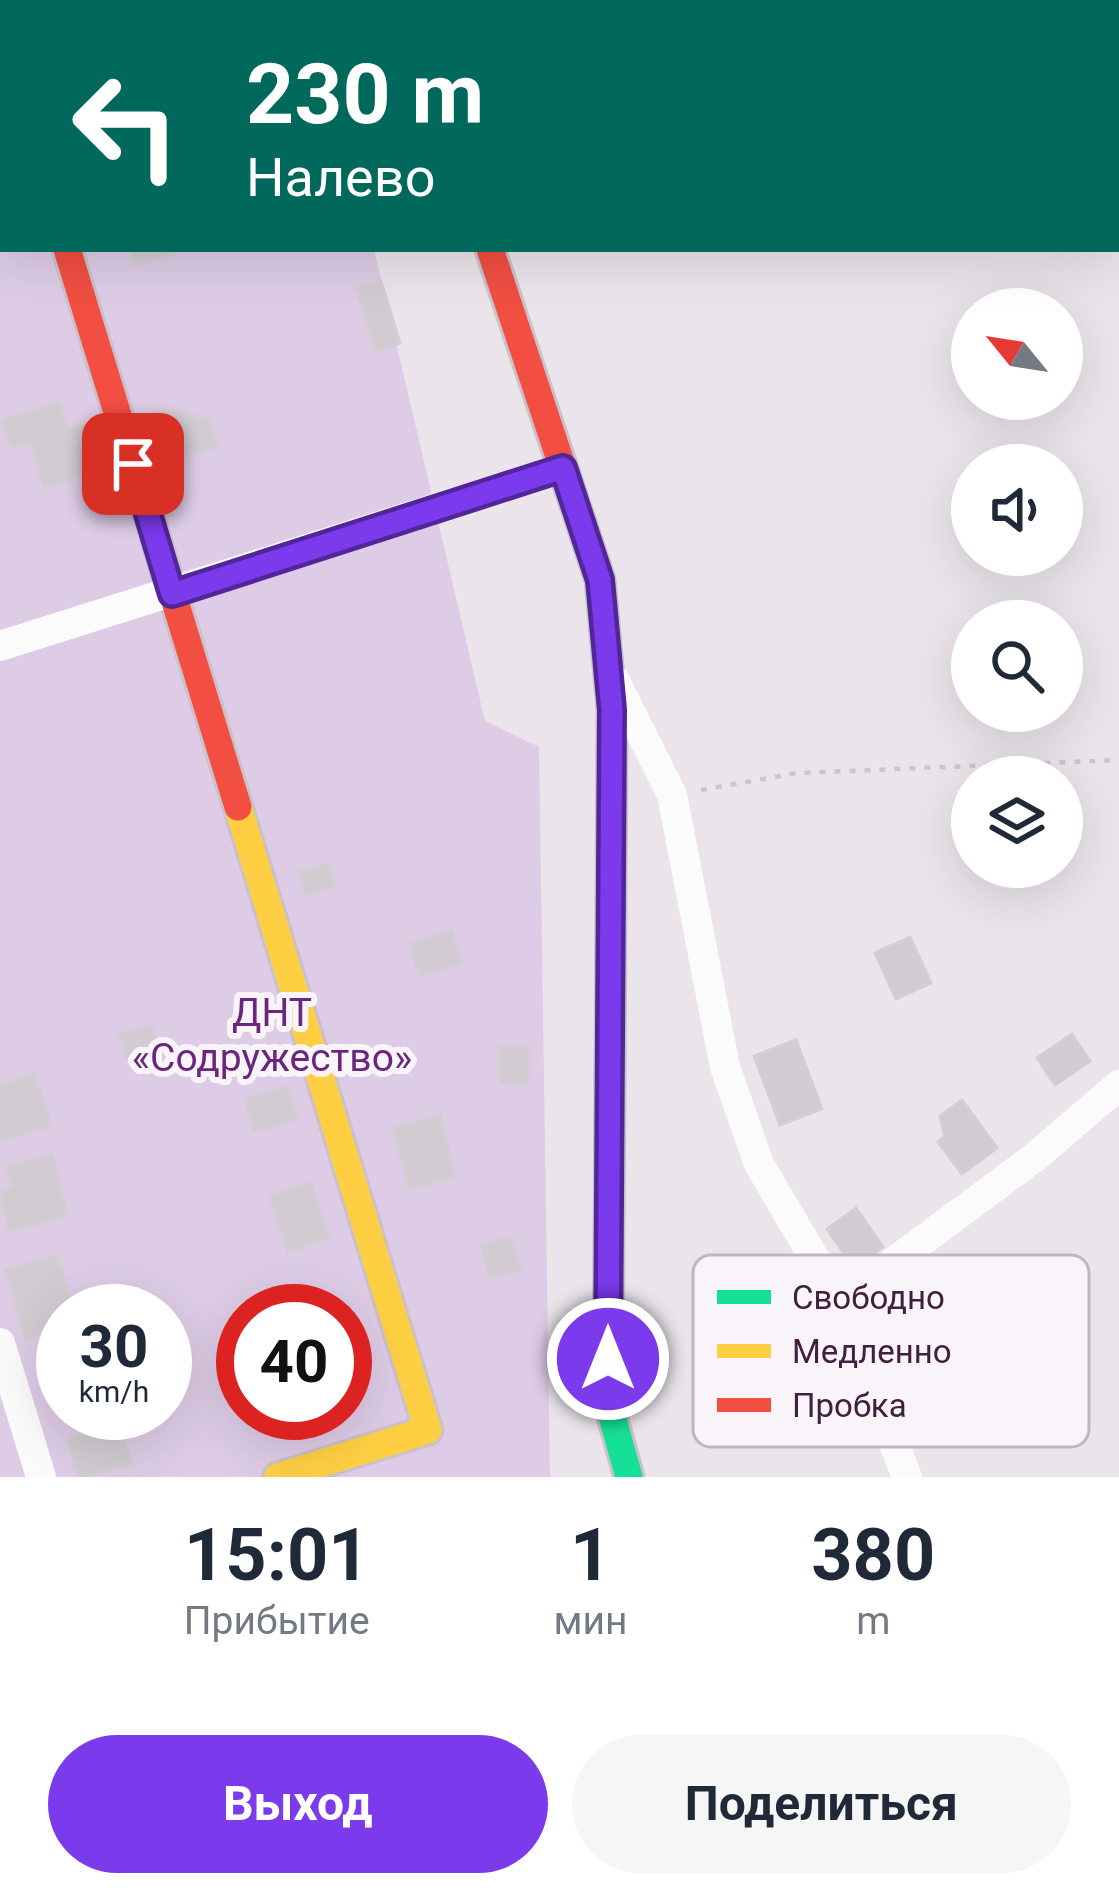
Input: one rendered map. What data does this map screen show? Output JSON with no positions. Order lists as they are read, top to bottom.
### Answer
{
  "parks": ["ДНТ «Содружество»"],
  "legend": ["Свободно", "Медленно", "Пробка"],
  "north": "top left",
  "page": {
    "turn": ["230 m", "Налево"],
    "speed": "30 km/h",
    "limit": "40",
    "eta": [
      "15:01",
      "Прибытие",
      "1",
      "мин",
      "380",
      "m"
    ],
    "buttons": ["Выход", "Поделиться"]
  }
}
